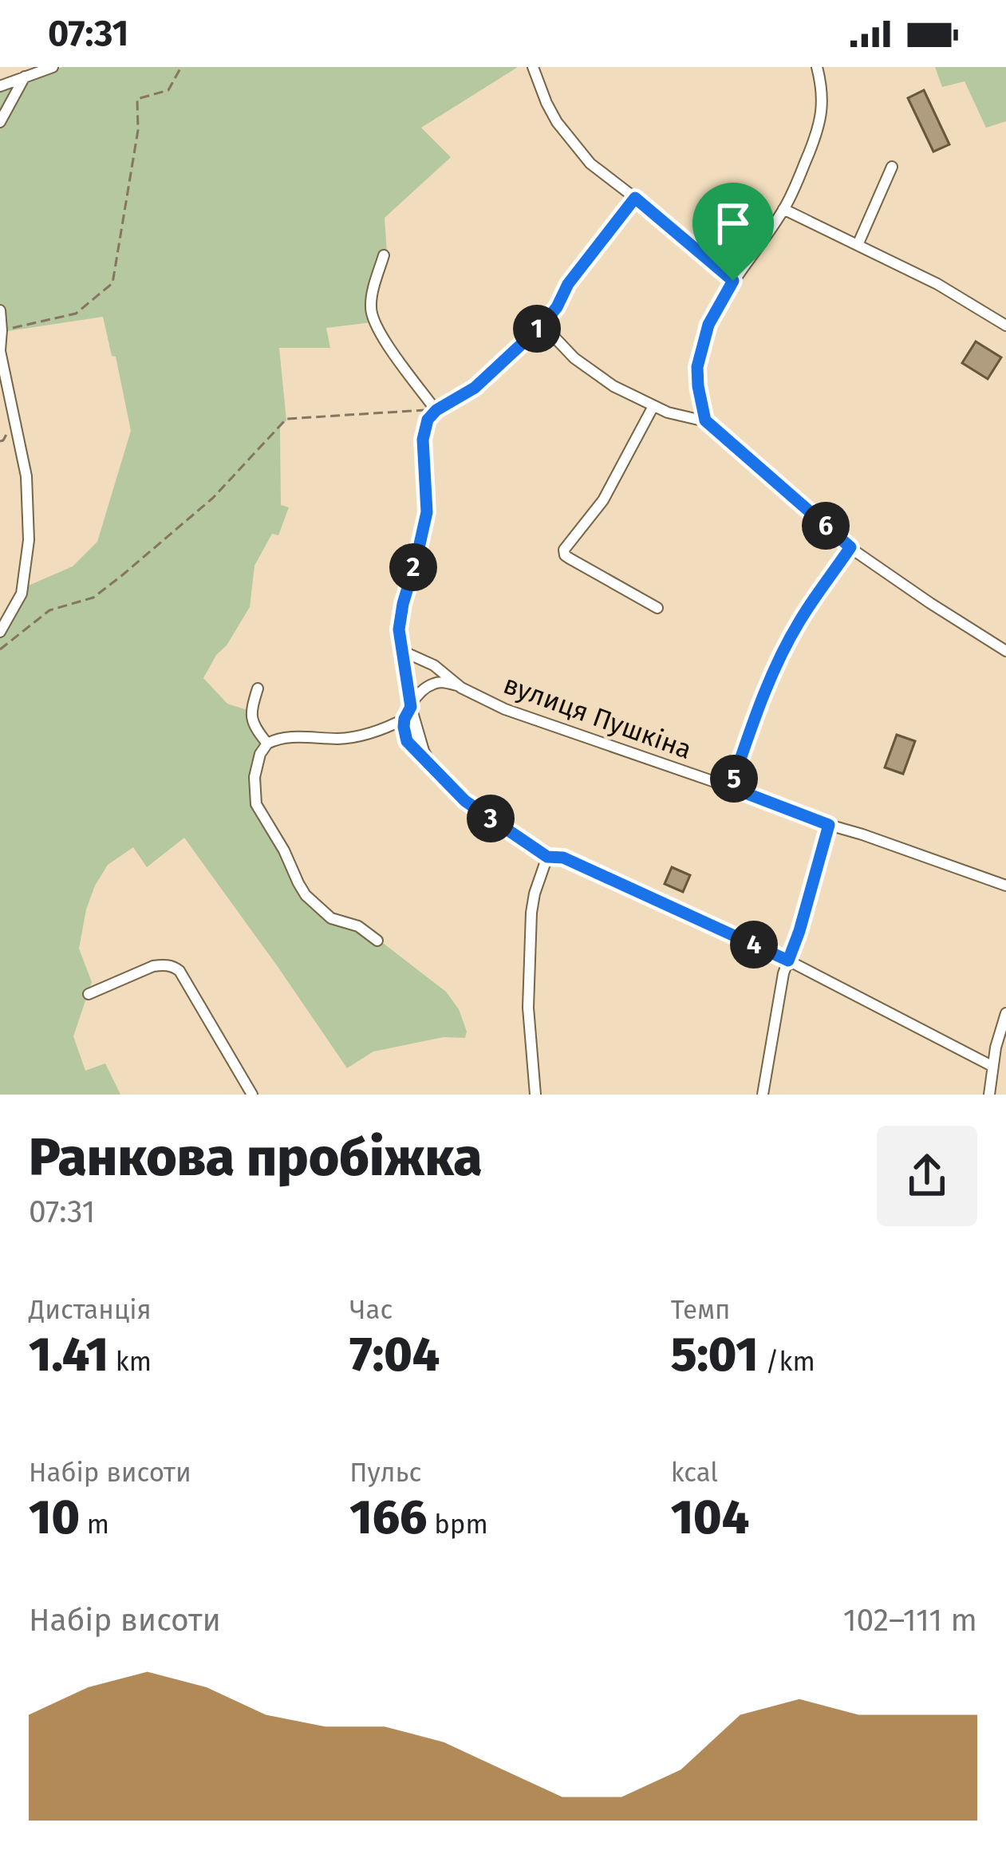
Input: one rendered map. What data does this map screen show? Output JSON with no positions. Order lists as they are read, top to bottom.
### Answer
{
  "streets": {
    "street": ["вулиця Пушкіна"]
  },
  "page": {
    "status": "07:31",
    "pins": [
      "1",
      "6",
      "2",
      "5",
      "3",
      "4"
    ],
    "heading": ["Ранкова пробіжка", "07:31"],
    "stats": [
      ["Дистанція", "1.41 km"],
      ["Час", "7:04"],
      ["Темп", "5:01 /km"],
      ["Набір висоти", "10 m"],
      ["Пульс", "166 bpm"],
      ["kcal", "104"]
    ],
    "chart": ["Набір висоти", "102–111 m"]
  }
}
